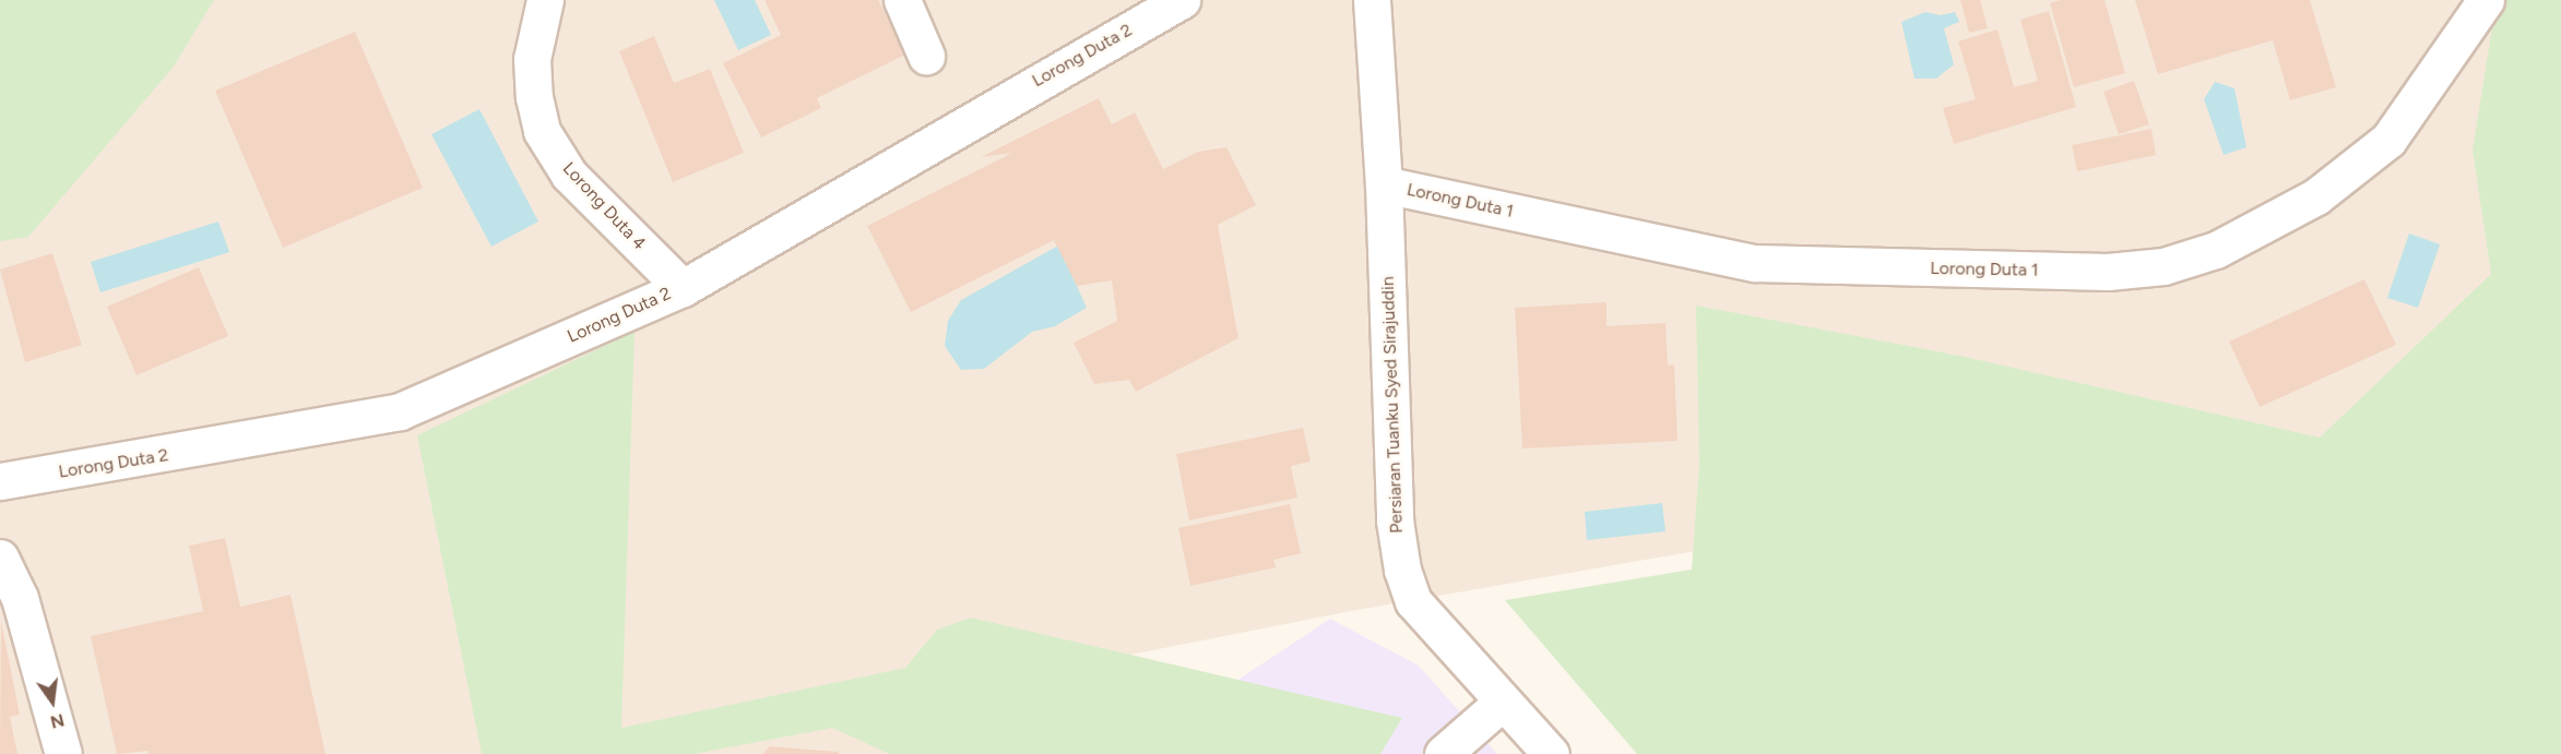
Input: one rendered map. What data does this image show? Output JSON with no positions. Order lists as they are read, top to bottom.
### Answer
{
  "streets": {
    "street": [
      "Lorong Duta 2",
      "Lorong Duta 1",
      "Lorong Duta 4",
      "Persiaran Tuanku Syed Sirajuddin"
    ]
  },
  "crossings": [
    ["Lorong Duta 2", "Lorong Duta 4"],
    ["Lorong Duta 1", "Persiaran Tuanku Syed Sirajuddin"]
  ],
  "north": "bottom"
}
